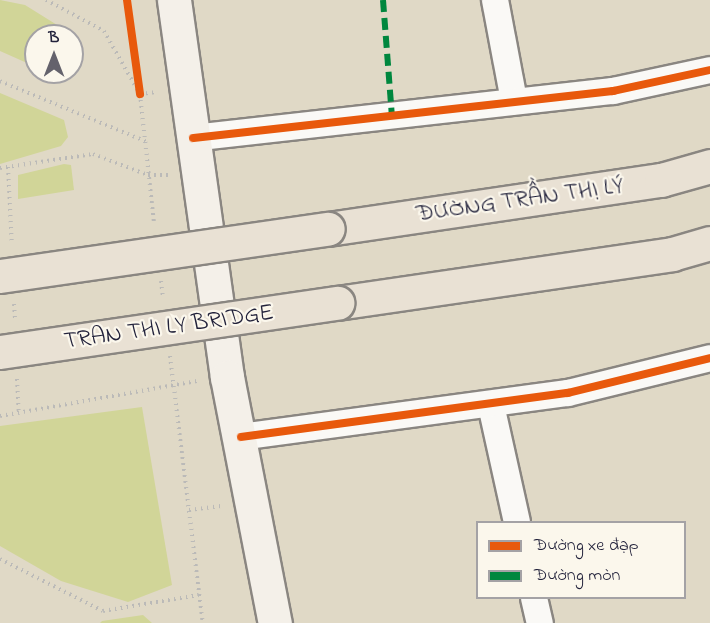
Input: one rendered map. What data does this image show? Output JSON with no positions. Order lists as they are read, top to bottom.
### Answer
{
  "streets": {
    "main road": ["ĐƯỜNG TRẦN THỊ LÝ", "TRAN THI LY BRIDGE"]
  },
  "legend": ["Đường xe đạp", "Đường mòn"],
  "north": "top"
}
